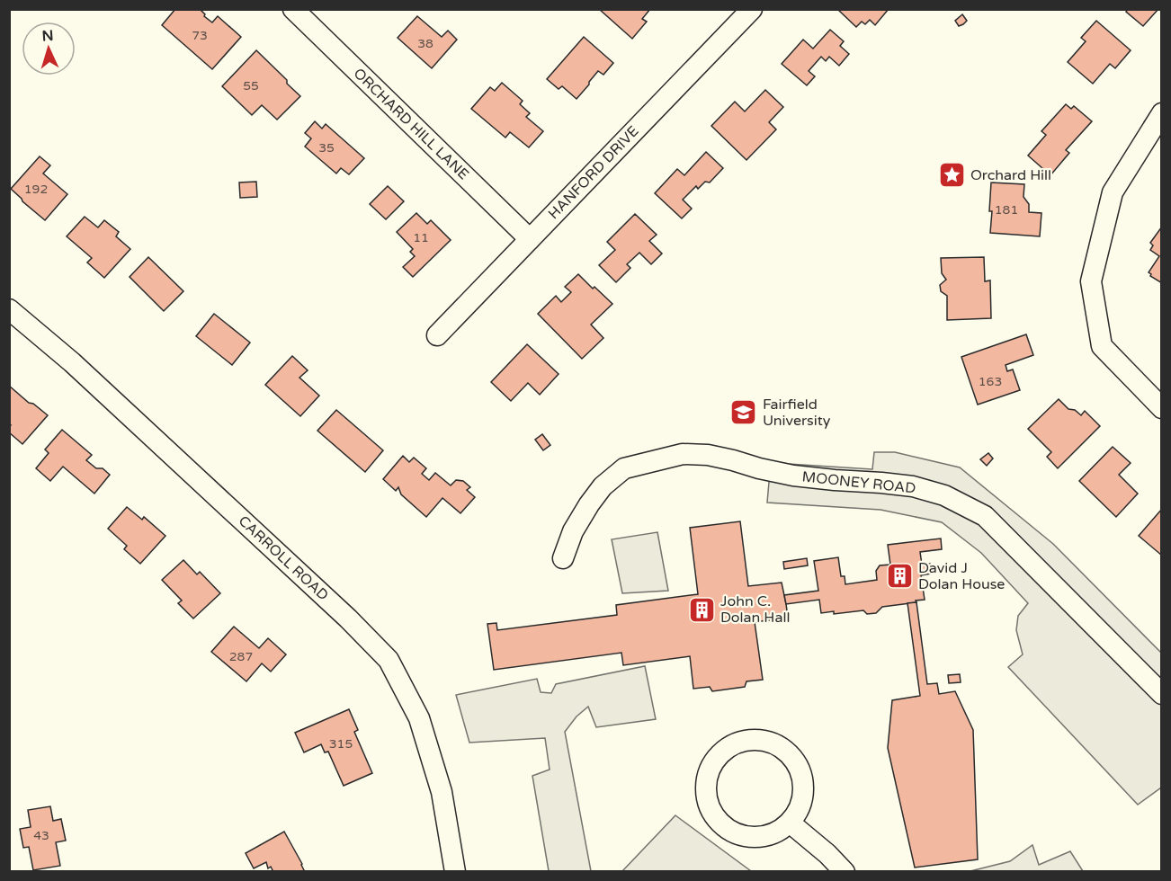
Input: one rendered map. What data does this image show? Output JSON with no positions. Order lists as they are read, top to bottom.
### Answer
{
  "streets": {
    "street": [
      "ORCHARD HILL LANE",
      "HANFORD DRIVE",
      "MOONEY ROAD",
      "CARROLL ROAD"
    ]
  },
  "crossings": [
    ["ORCHARD HILL LANE", "HANFORD DRIVE"]
  ],
  "places": {
    "place": ["Orchard Hill"],
    "school or university": ["Fairfield University"],
    "building": ["David J Dolan House", "John C. Dolan Hall"]
  },
  "house_numbers": [
    "73",
    "38",
    "55",
    "35",
    "192",
    "181",
    "11",
    "163",
    "287",
    "315",
    "43"
  ],
  "north": "top"
}
